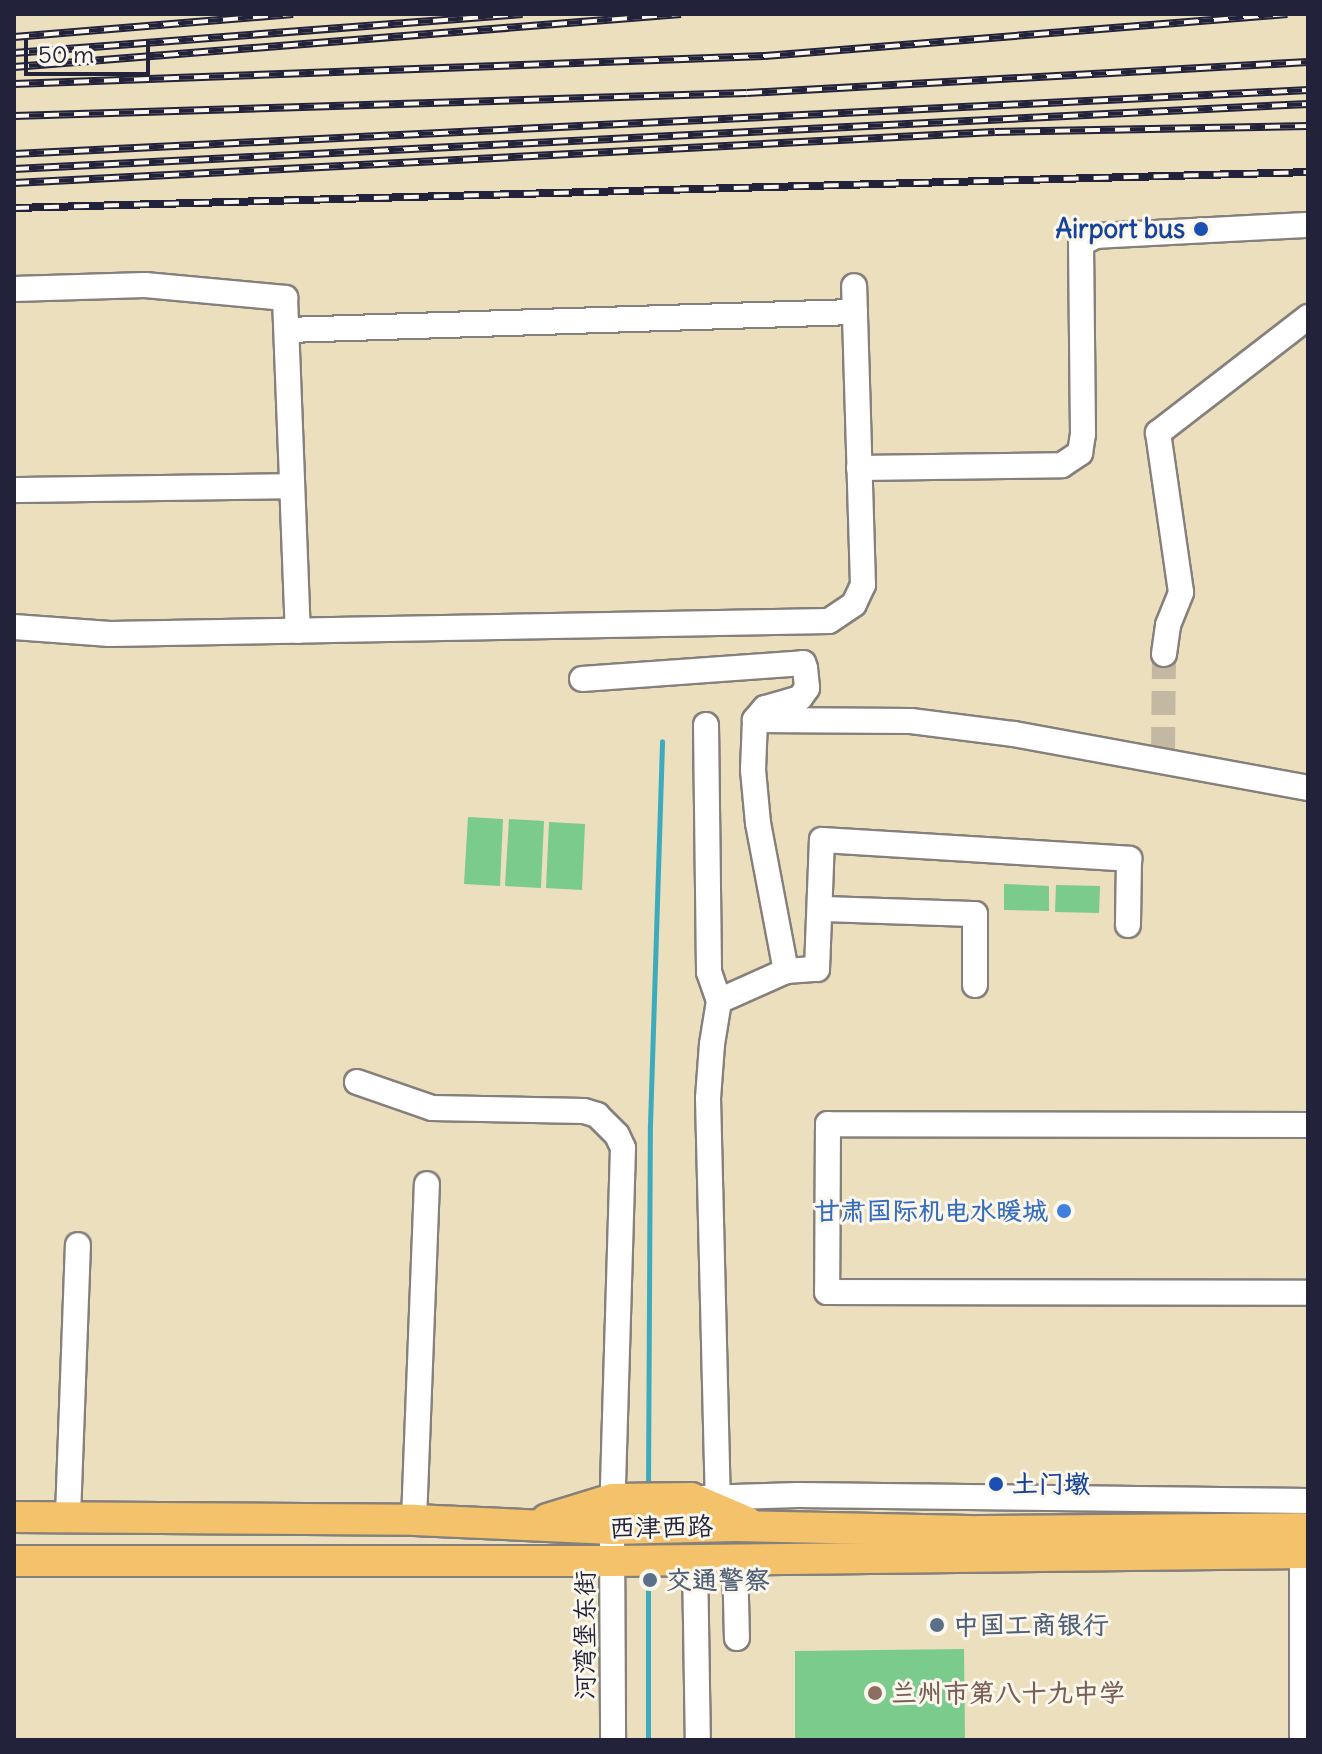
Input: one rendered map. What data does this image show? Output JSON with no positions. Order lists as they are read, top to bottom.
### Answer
{
  "streets": {
    "main road": ["西津西路"],
    "street": ["河湾堡东街"]
  },
  "crossings": [
    ["西津西路", "河湾堡东街"]
  ],
  "places": [
    "Airport bus",
    "甘肃国际机电水暖城",
    "土门墩",
    "交通警察",
    "中国工商银行",
    "兰州市第八十九中学"
  ],
  "scale_bar": "50 m"
}
